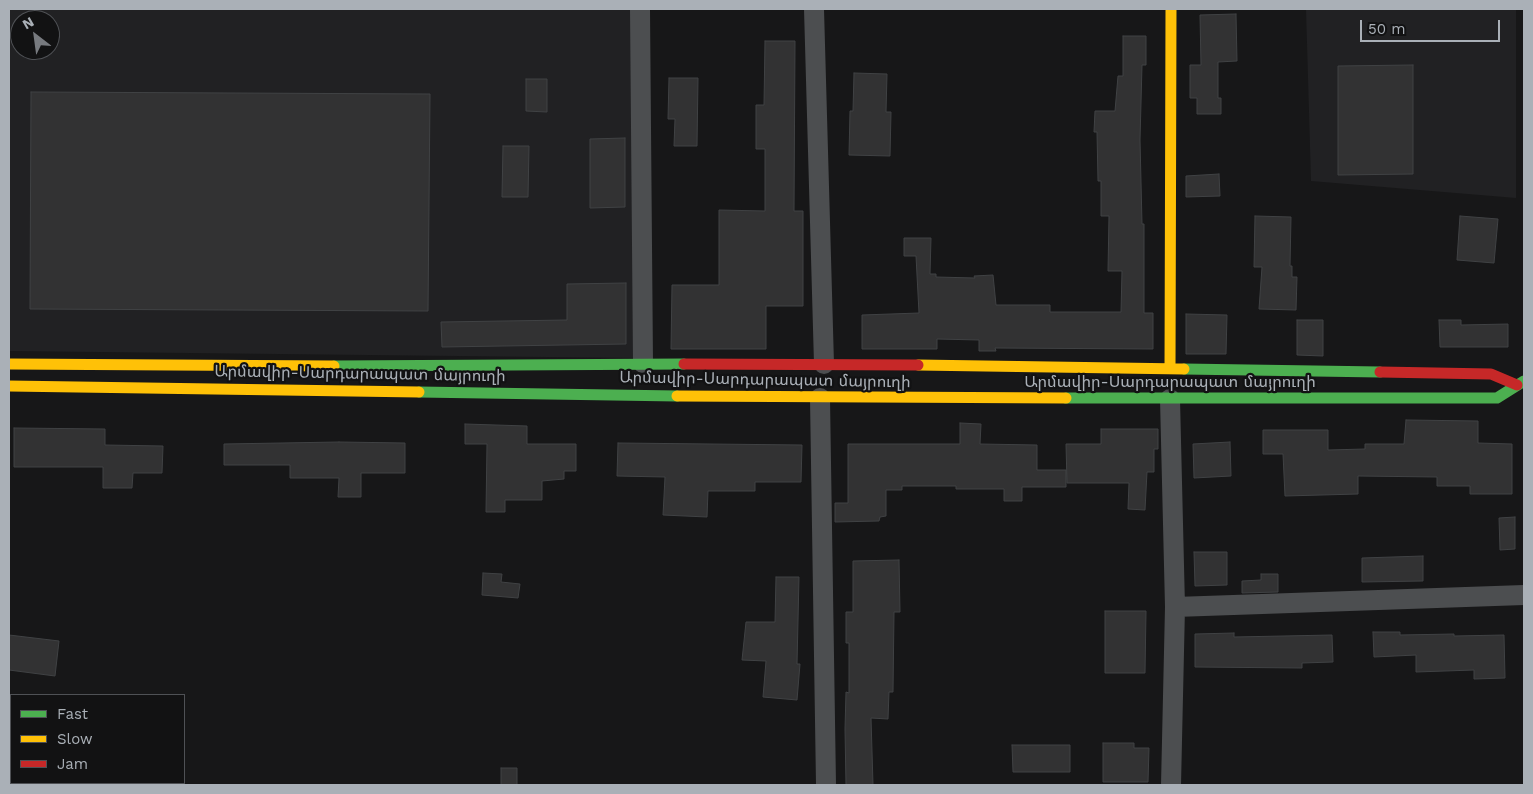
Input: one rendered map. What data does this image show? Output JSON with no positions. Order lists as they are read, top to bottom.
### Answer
{
  "streets": {
    "highway": ["Արմավիր-Սարդարապատ մայրուղի"]
  },
  "legend": ["Fast", "Slow", "Jam"],
  "scale_bar": "50 m",
  "north": "top left"
}
